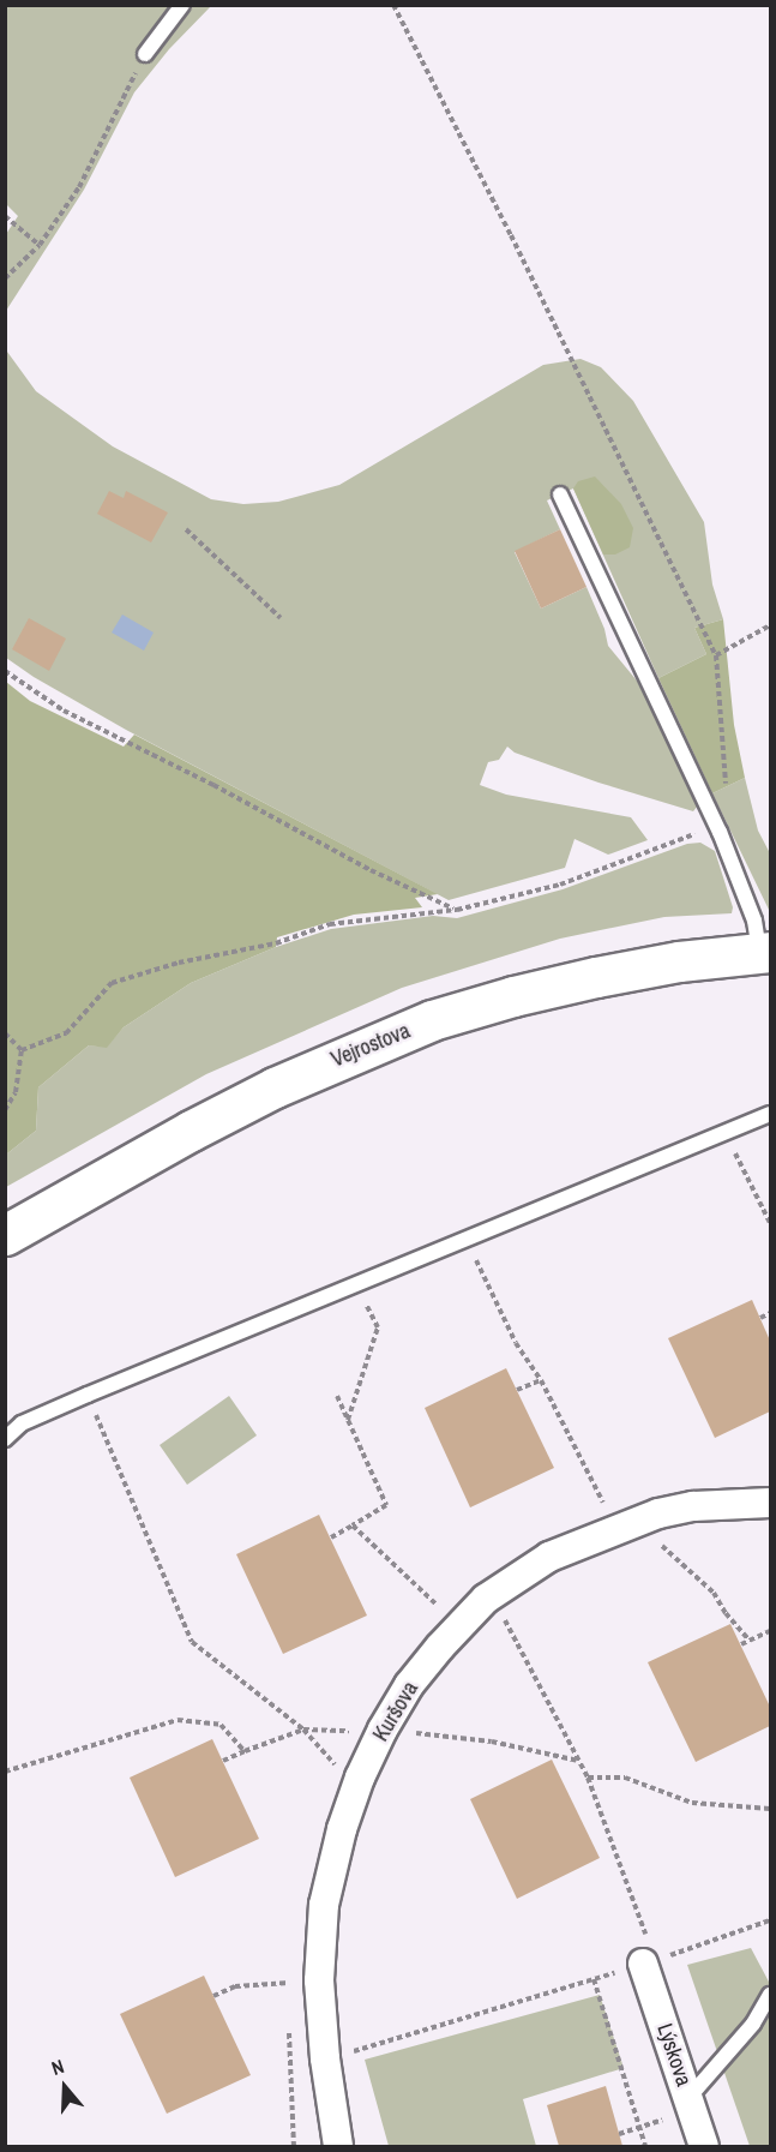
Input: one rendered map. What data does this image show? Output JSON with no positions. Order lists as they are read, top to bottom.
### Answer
{
  "streets": {
    "street": ["Vejrostova", "Kuršova", "Lýskova"]
  },
  "north": "top"
}
